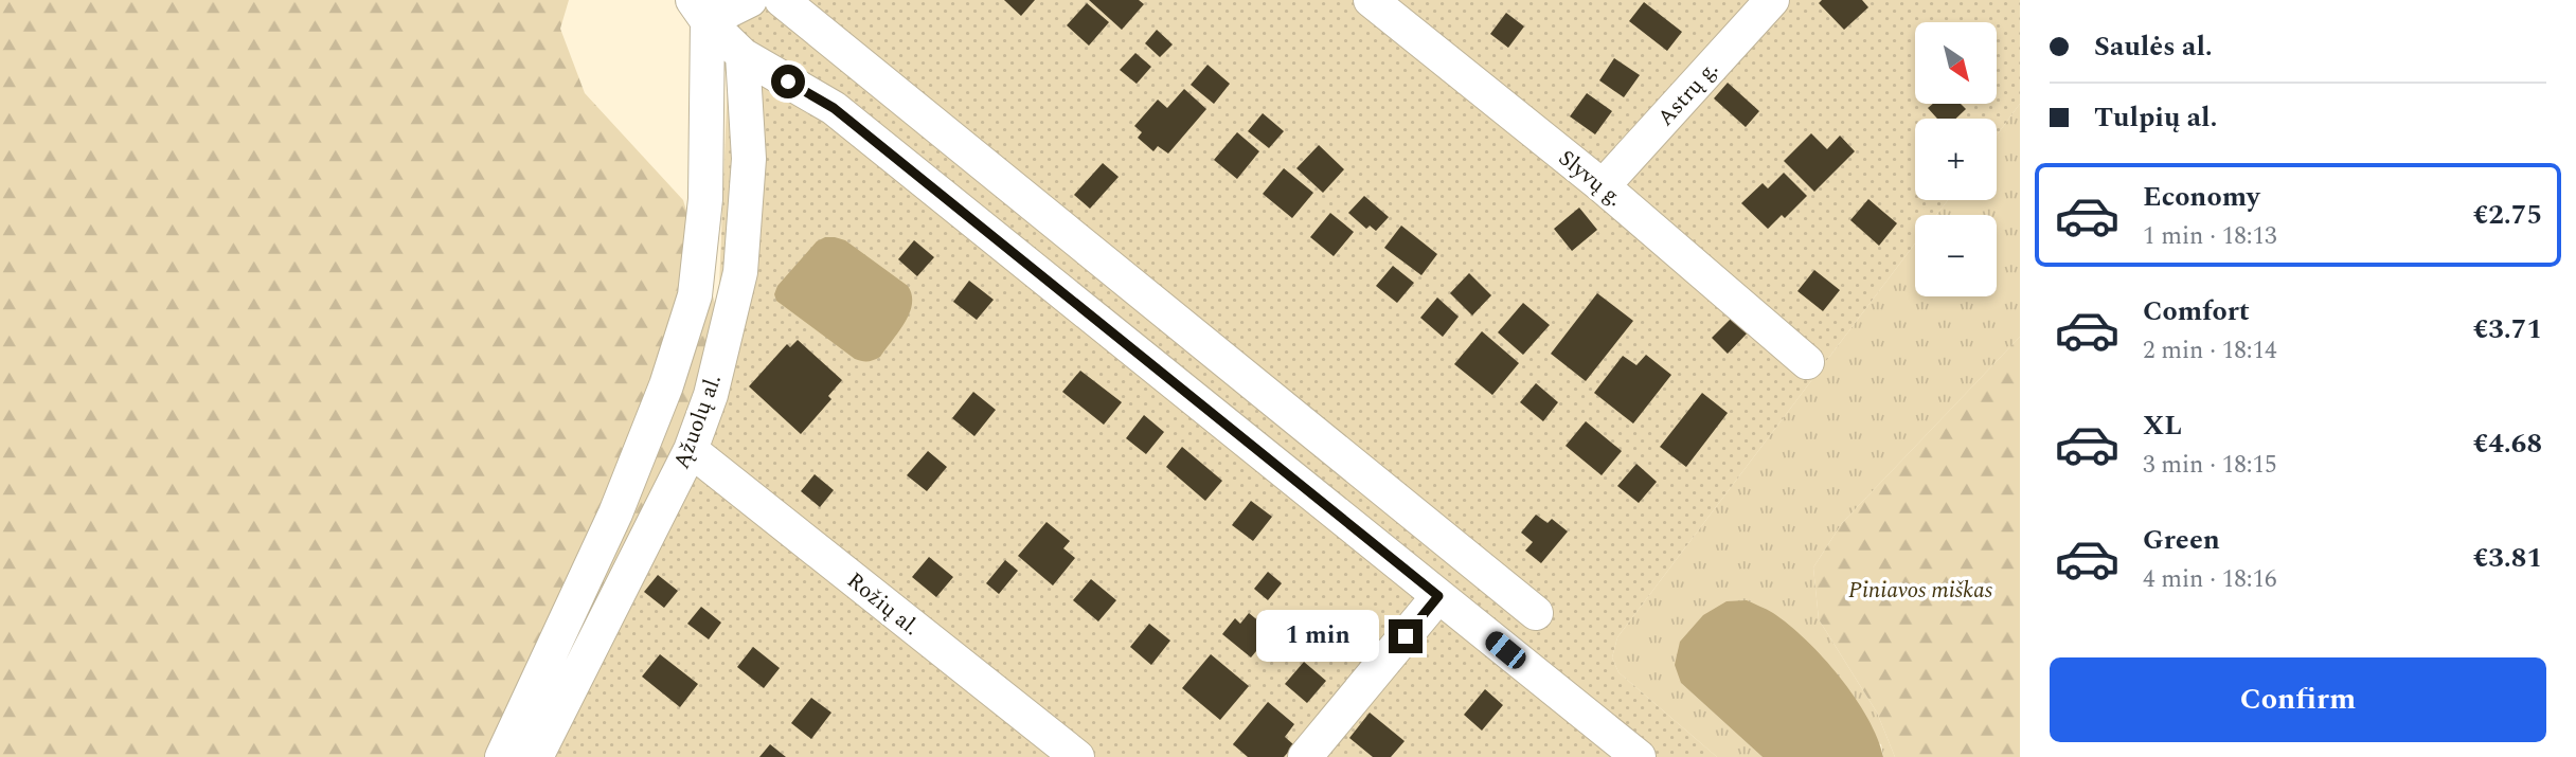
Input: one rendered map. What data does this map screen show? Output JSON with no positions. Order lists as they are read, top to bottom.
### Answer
{
  "streets": {
    "street": [
      "Astrų g.",
      "Slyvų g.",
      "Ąžuolų al.",
      "Rožių al."
    ]
  },
  "crossings": [
    ["Astrų g.", "Slyvų g."],
    ["Ąžuolų al.", "Rožių al."]
  ],
  "parks": ["Piniavos miškas"],
  "north": "bottom right",
  "page": {
    "banner": ["Saulės al.", "Tulpių al."],
    "map_buttons": ["+", "−"],
    "list": [
      {
        "name": "Economy",
        "note": "1 min · 18:13",
        "value": "€2.75"
      },
      {
        "name": "Comfort",
        "note": "2 min · 18:14",
        "value": "€3.71"
      },
      {
        "name": "XL",
        "note": "3 min · 18:15",
        "value": "€4.68"
      },
      {
        "name": "Green",
        "note": "4 min · 18:16",
        "value": "€3.81"
      }
    ],
    "bubble": "1 min",
    "buttons": "Confirm"
  }
}
